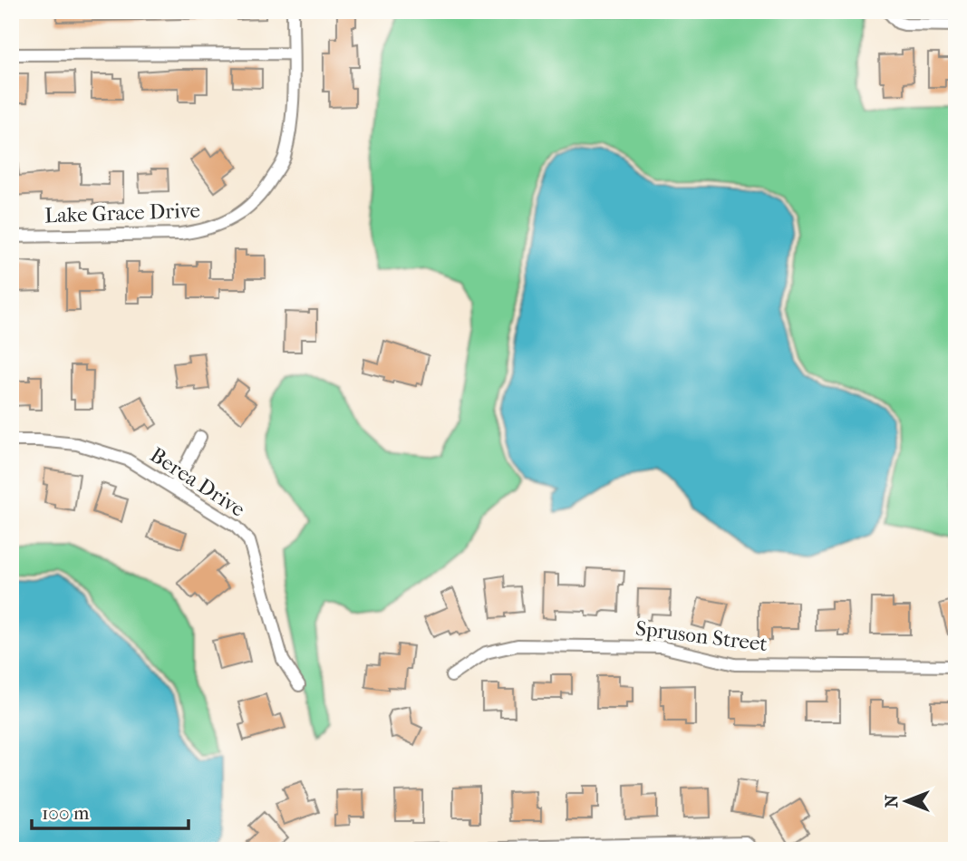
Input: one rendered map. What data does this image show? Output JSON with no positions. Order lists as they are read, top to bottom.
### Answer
{
  "streets": {
    "street": ["Lake Grace Drive", "Berea Drive", "Spruson Street"]
  },
  "scale_bar": "100 m",
  "north": "left"
}
